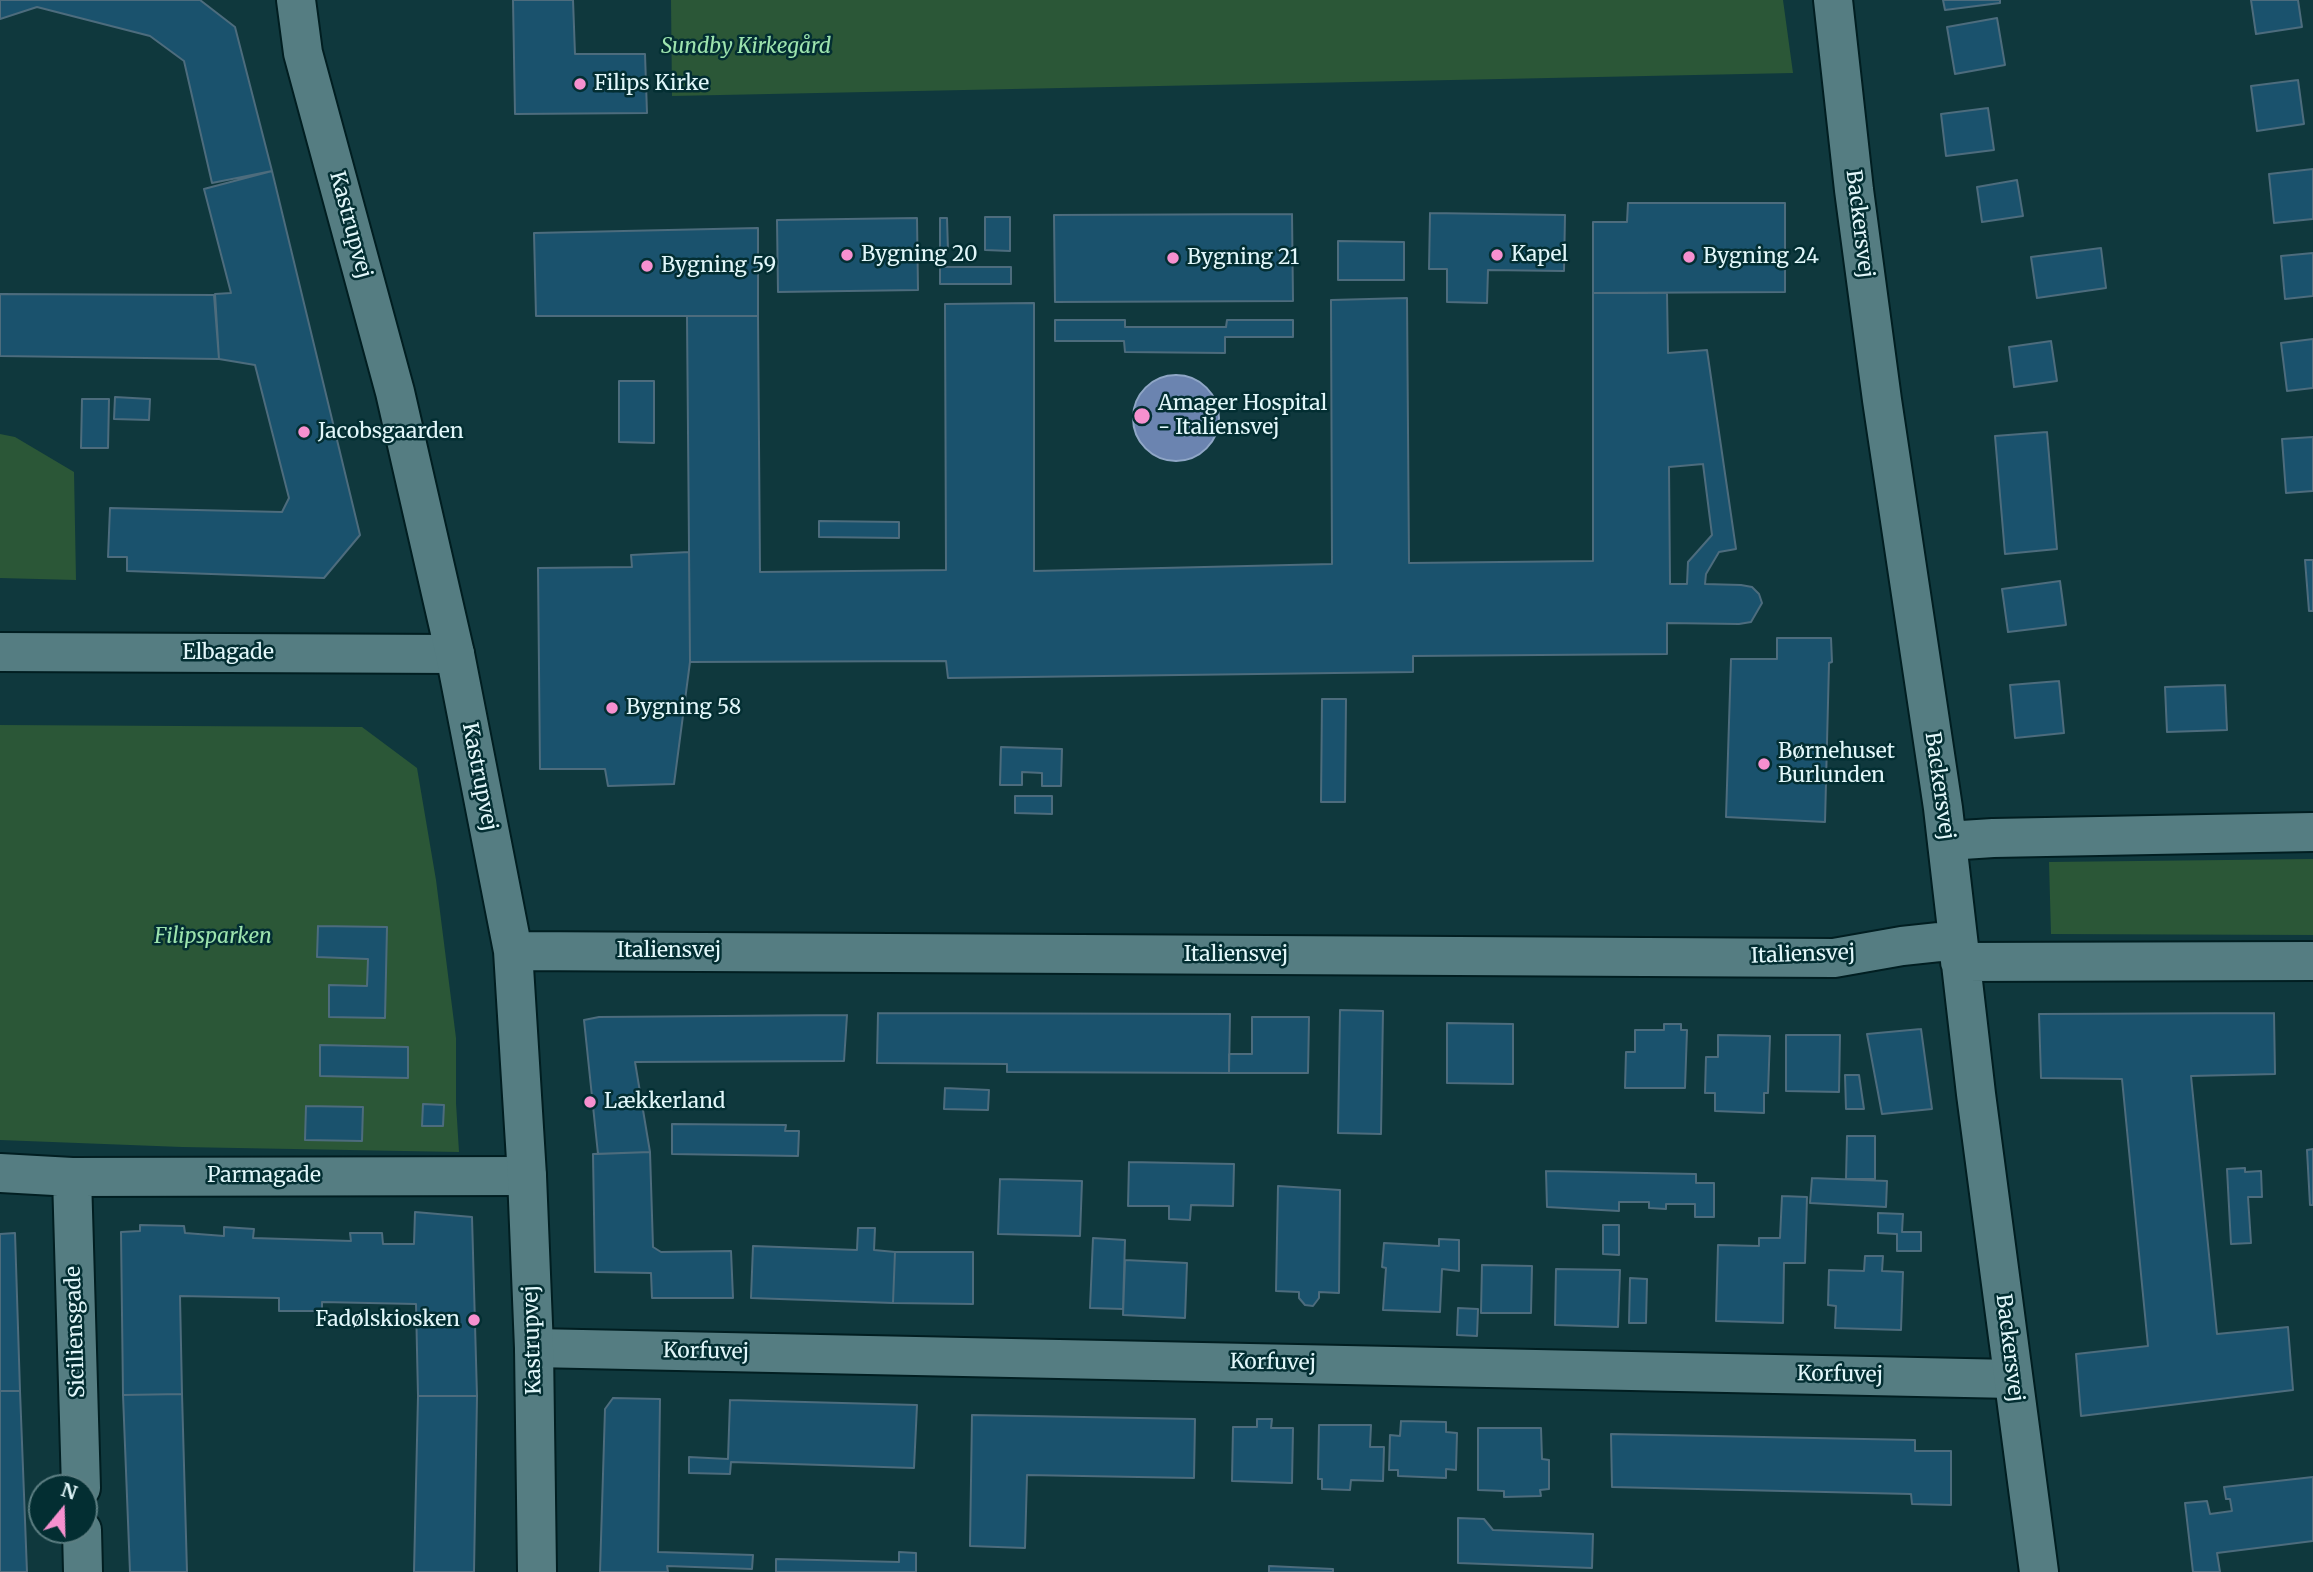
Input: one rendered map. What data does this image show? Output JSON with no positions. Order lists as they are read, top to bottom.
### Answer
{
  "streets": {
    "street": [
      "Backersvej",
      "Kastrupvej",
      "Elbagade",
      "Italiensvej",
      "Parmagade",
      "Siciliensgade",
      "Korfuvej"
    ]
  },
  "crossings": [
    ["Backersvej", "Italiensvej"],
    ["Backersvej", "Korfuvej"],
    ["Kastrupvej", "Elbagade"],
    ["Kastrupvej", "Italiensvej"],
    ["Kastrupvej", "Parmagade"],
    ["Kastrupvej", "Korfuvej"],
    ["Parmagade", "Siciliensgade"]
  ],
  "parks": ["Sundby Kirkegård", "Filipsparken"],
  "places": [
    "Filips Kirke",
    "Bygning 20",
    "Kapel",
    "Bygning 24",
    "Bygning 21",
    "Bygning 59",
    "Amager Hospital - Italiensvej",
    "Jacobsgaarden",
    "Bygning 58",
    "Børnehuset Burlunden",
    "Lækkerland",
    "Fadølskiosken"
  ],
  "north": "top"
}
